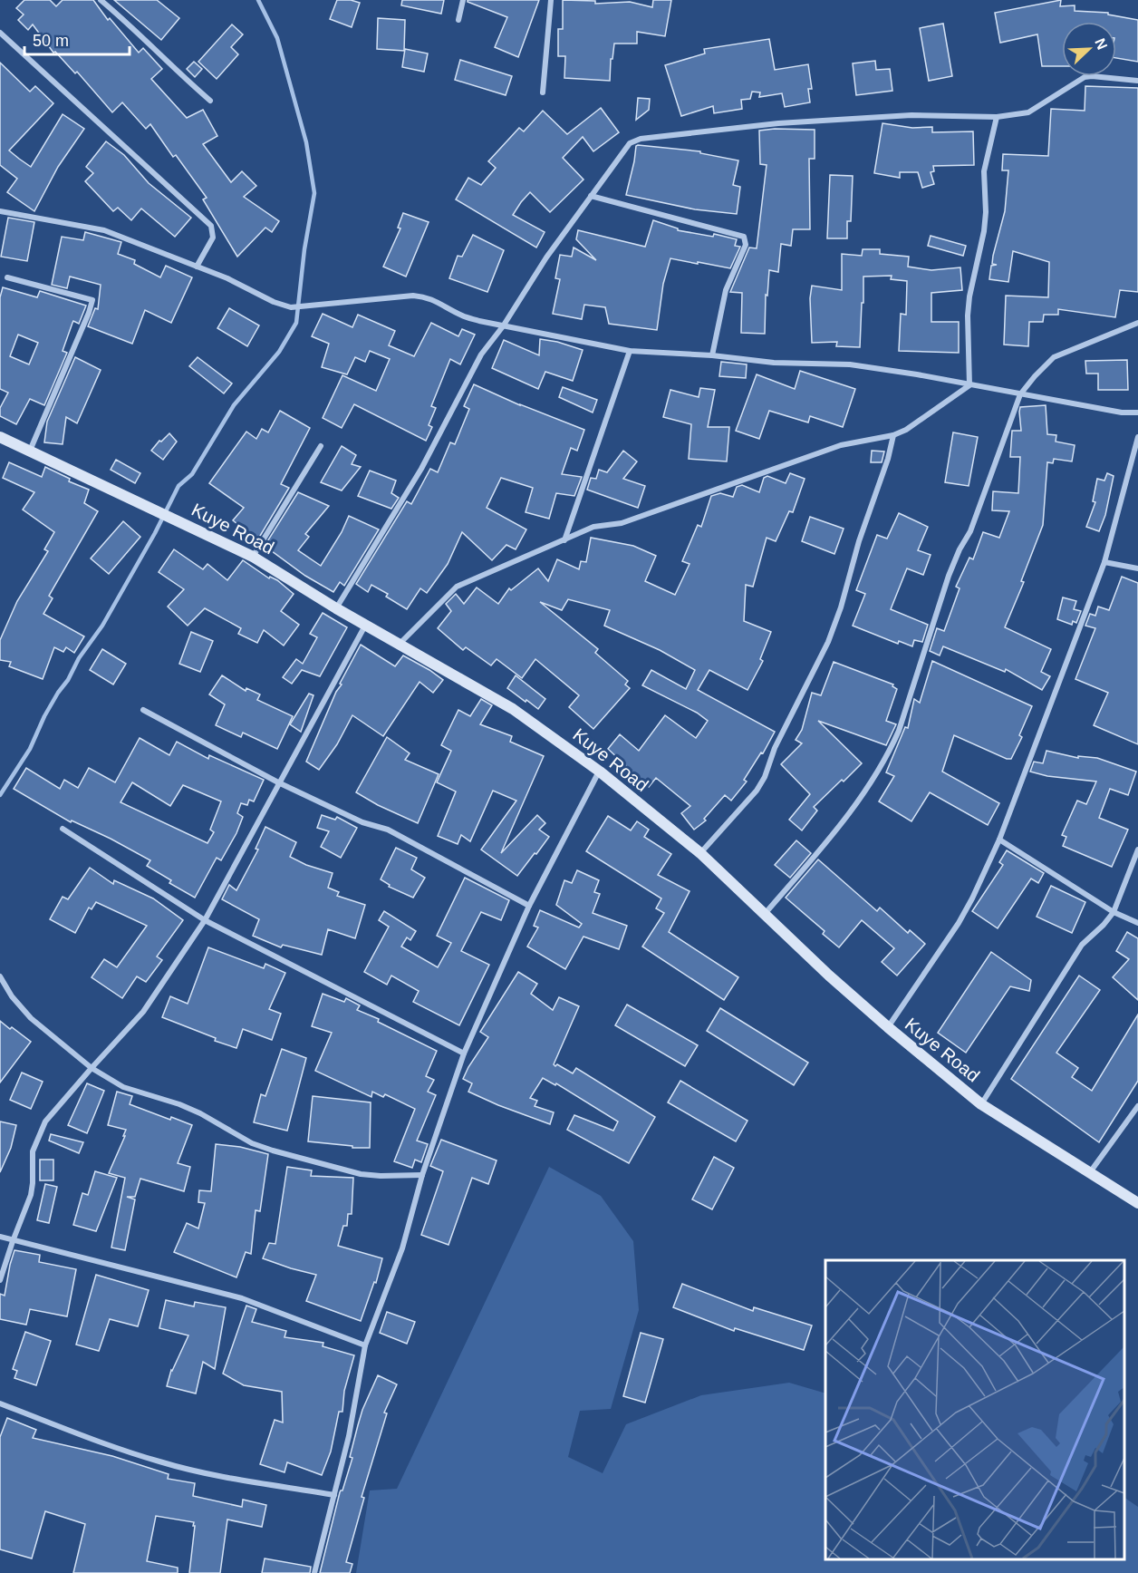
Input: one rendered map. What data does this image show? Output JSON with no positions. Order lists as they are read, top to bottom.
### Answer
{
  "streets": {
    "street": ["Kuye Road"]
  },
  "scale_bar": "50 m",
  "north": "top right"
}
